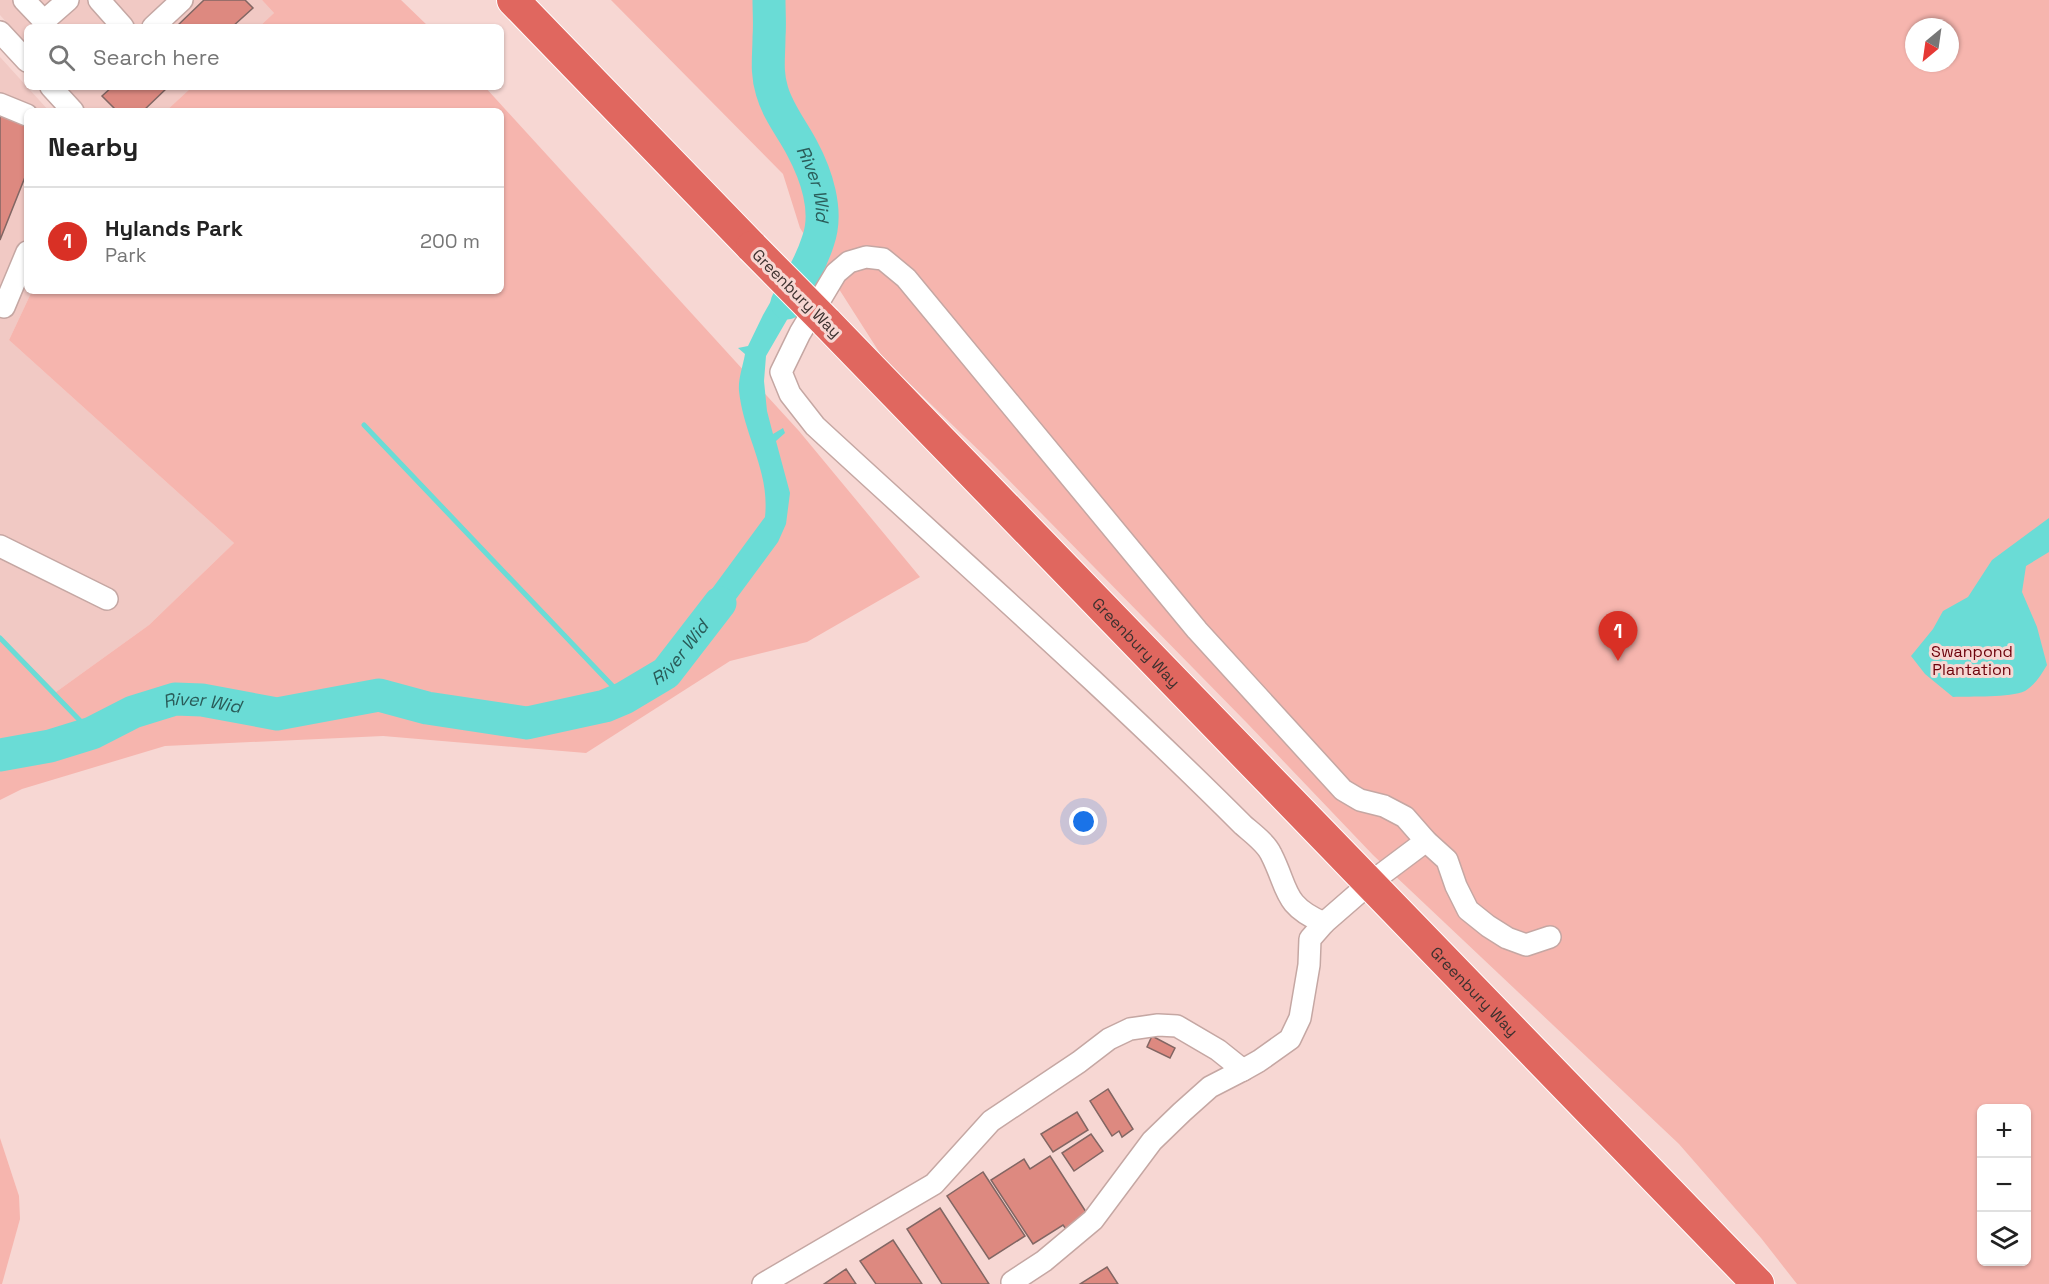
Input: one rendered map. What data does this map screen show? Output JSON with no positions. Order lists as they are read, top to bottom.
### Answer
{
  "streets": {
    "highway": ["Greenbury Way"]
  },
  "water": ["River Wid"],
  "parks": ["Swanpond Plantation"],
  "north": "bottom left",
  "page": {
    "search": "Search here",
    "heading": "Nearby",
    "list": [
      {
        "mark": "1",
        "name": "Hylands Park",
        "note": "Park",
        "value": "200 m"
      }
    ],
    "pins": "1",
    "map_buttons": ["+", "−"]
  }
}
